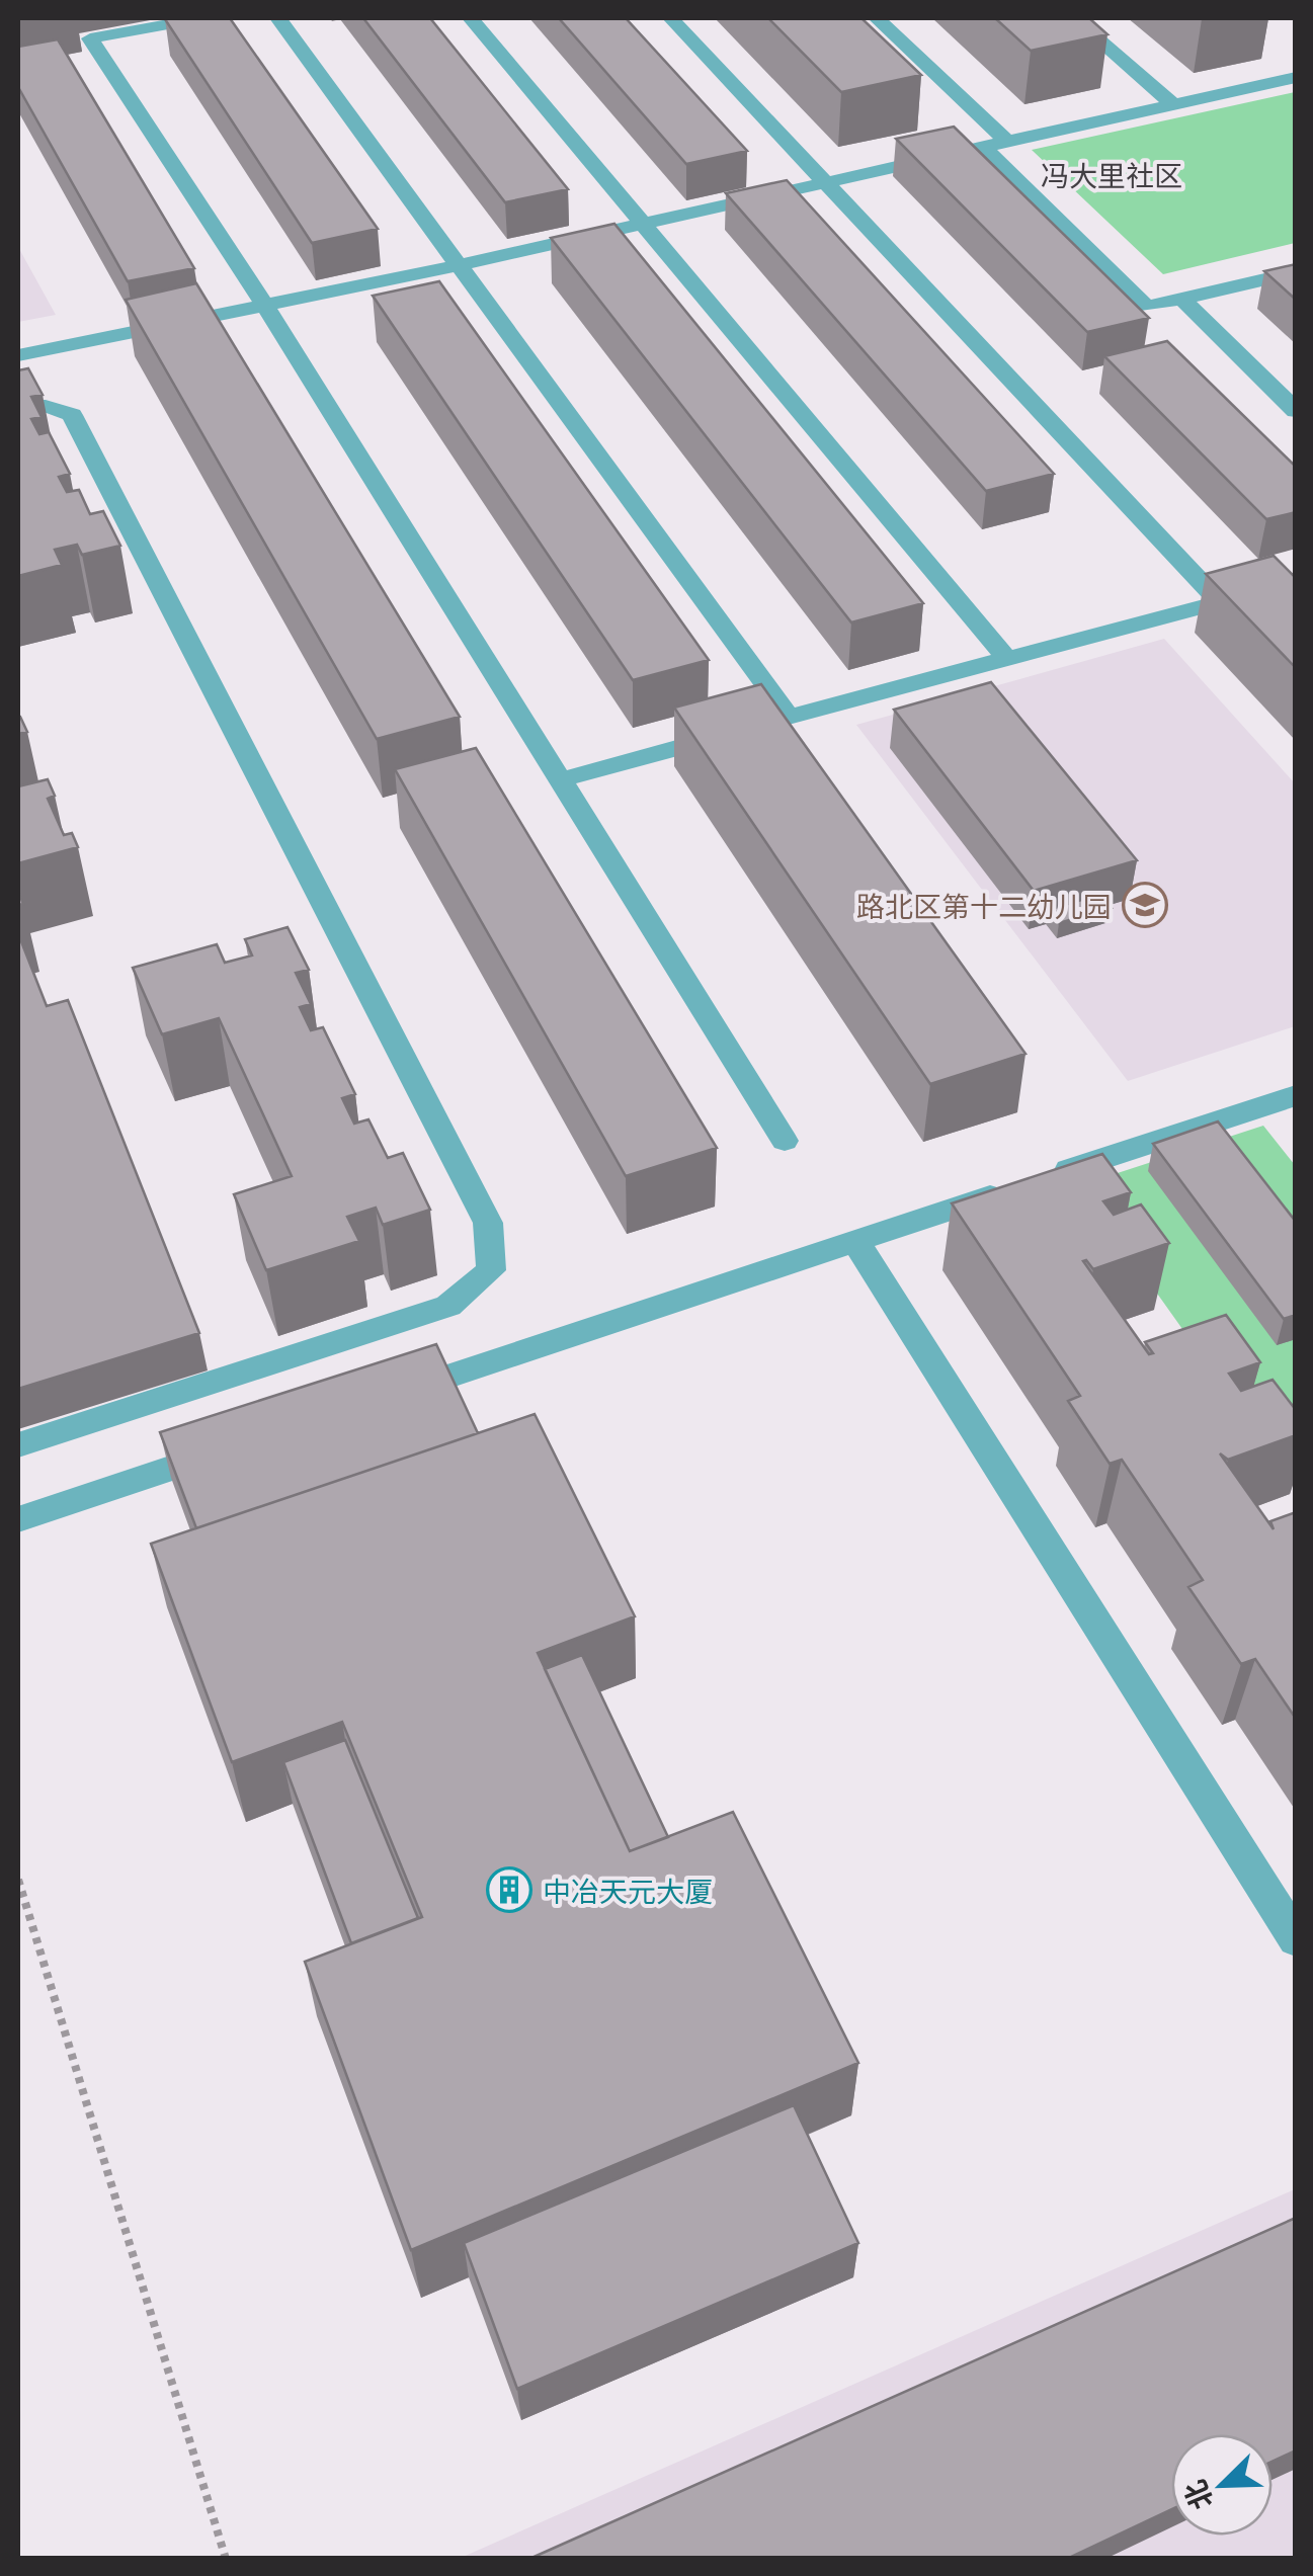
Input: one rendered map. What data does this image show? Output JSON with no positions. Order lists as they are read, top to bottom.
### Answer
{
  "districts": ["冯大里社区"],
  "places": {
    "school or university": ["路北区第十二幼儿园"],
    "building": ["中冶天元大厦"]
  },
  "north": "bottom left"
}
